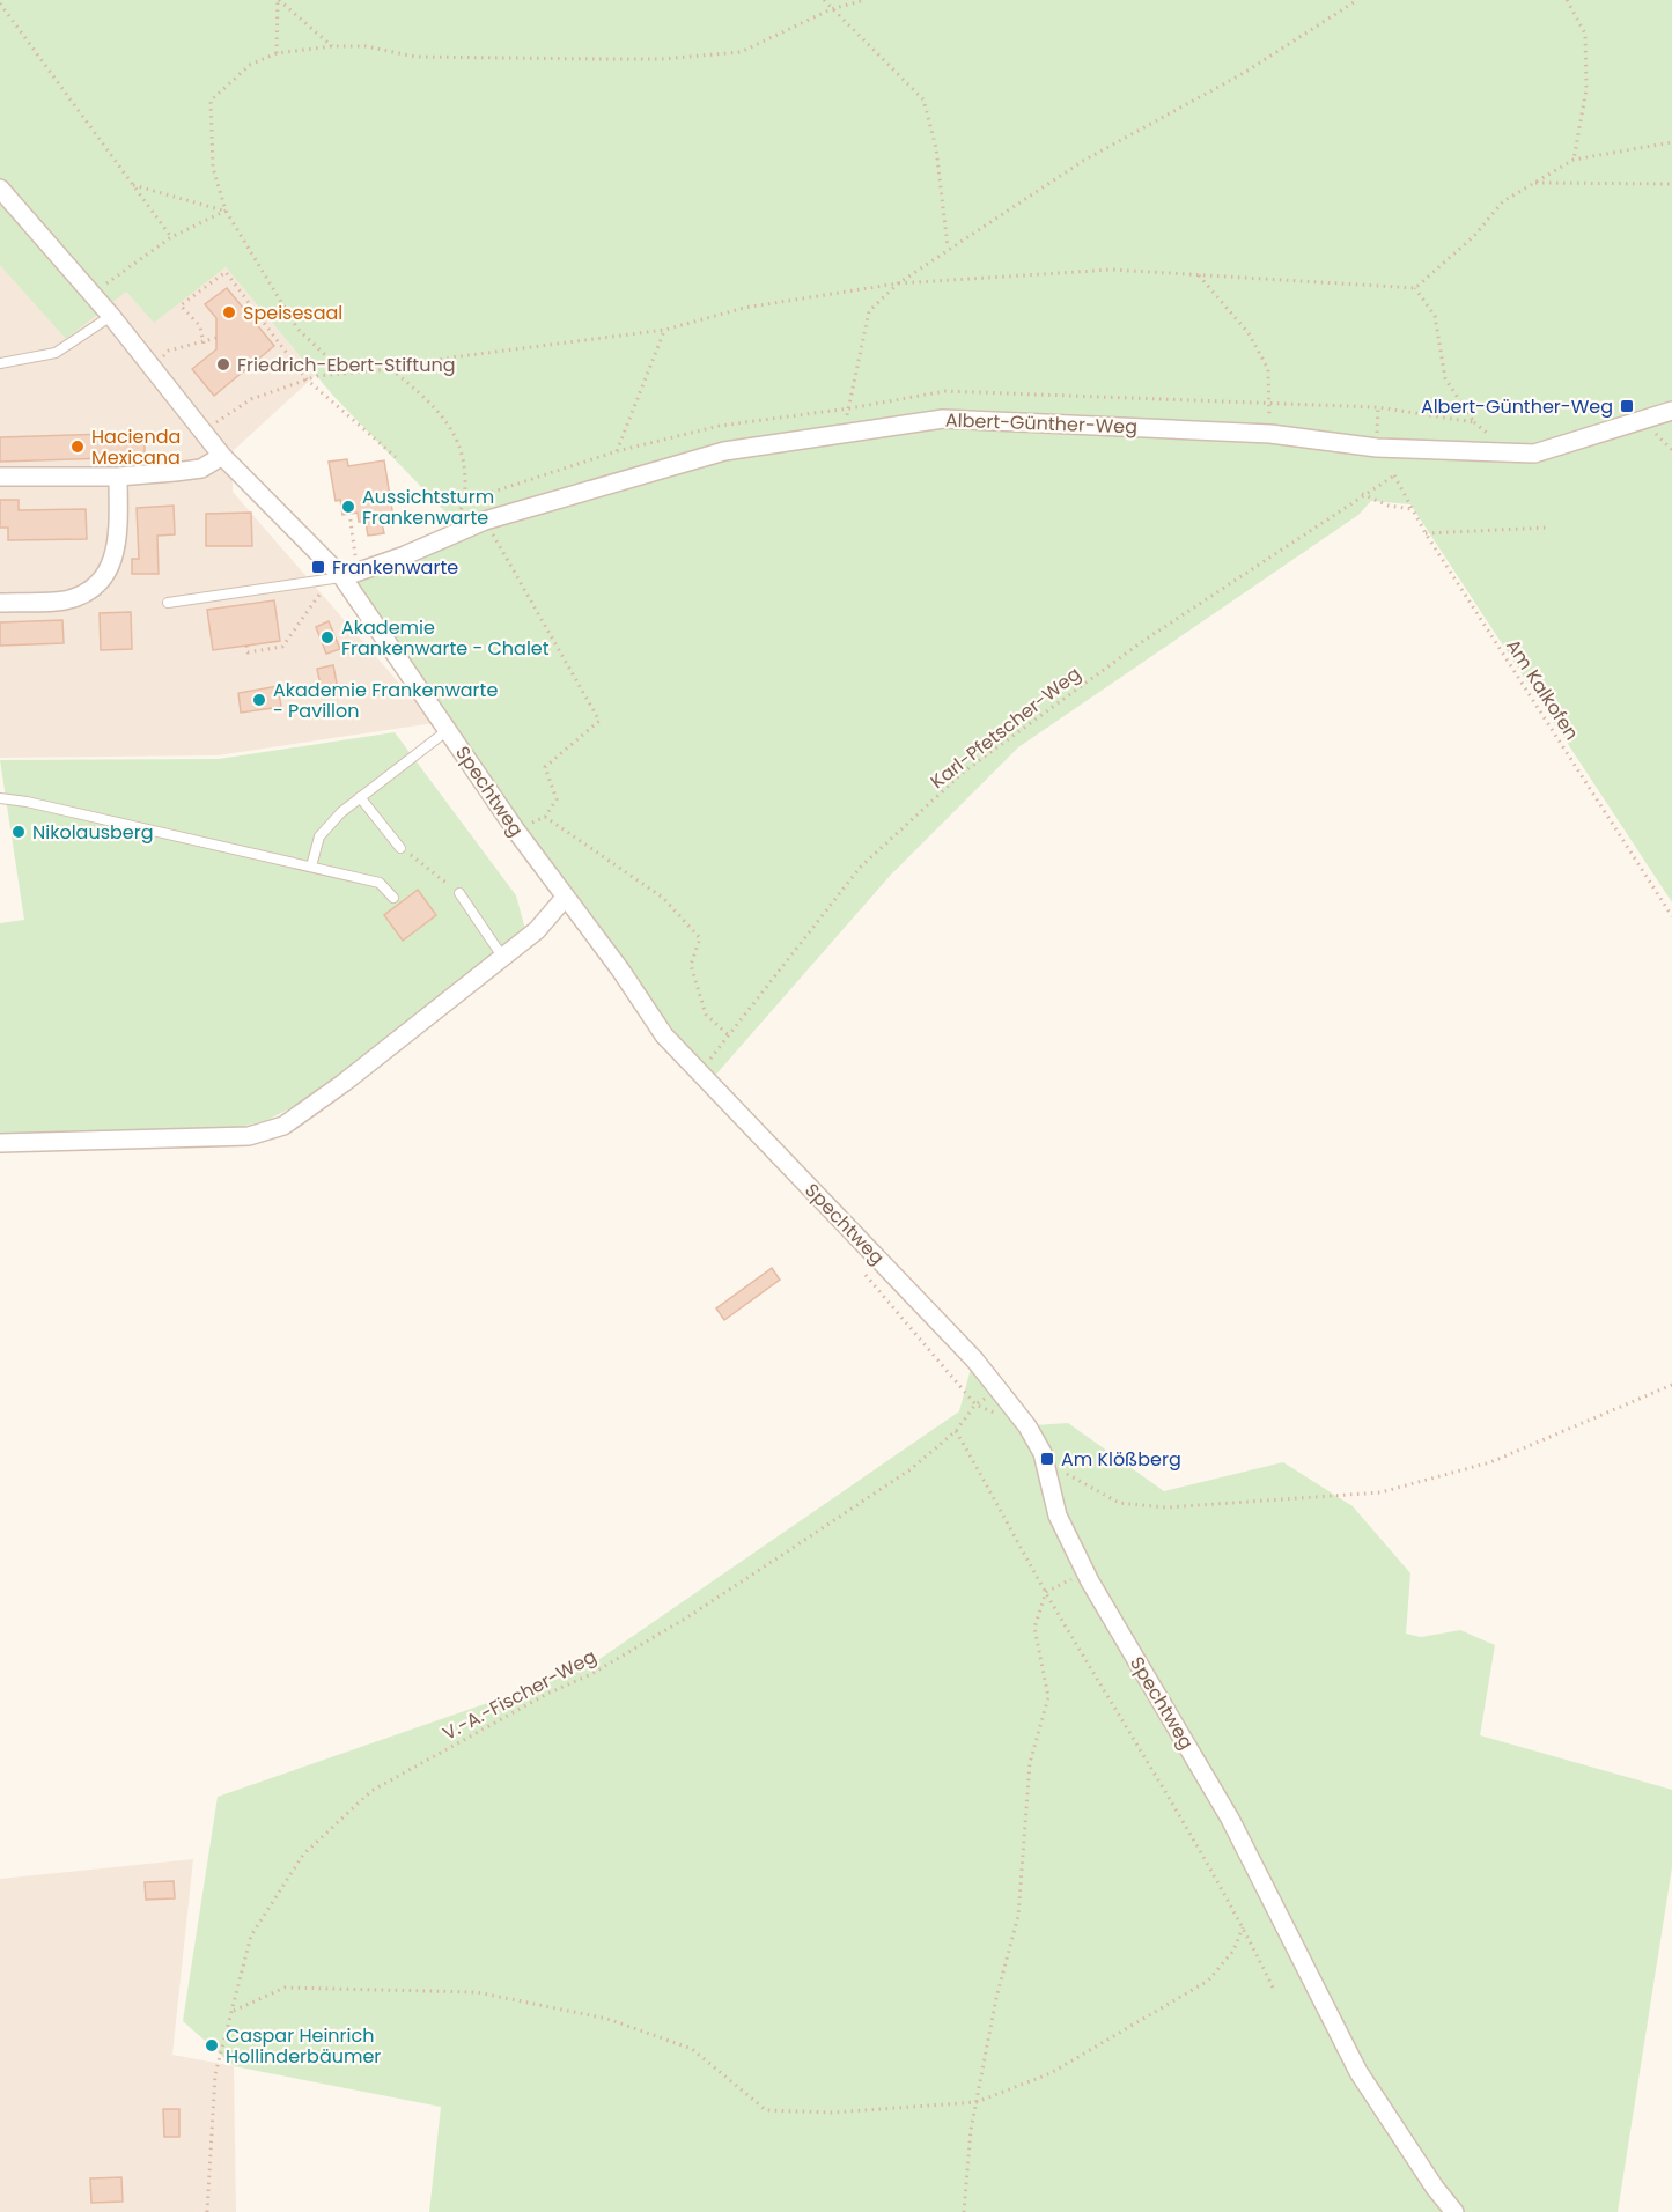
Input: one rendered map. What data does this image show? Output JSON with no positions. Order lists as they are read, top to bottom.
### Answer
{
  "streets": {
    "street": ["Albert-Günther-Weg", "Spechtweg"],
    "path": ["Am Kalkofen", "Karl-Pfetscher-Weg", "V.-A.-Fischer-Weg"]
  },
  "crossings": [
    ["Albert-Günther-Weg", "Spechtweg"],
    ["Am Kalkofen", "Karl-Pfetscher-Weg"],
    ["Karl-Pfetscher-Weg", "Spechtweg"]
  ],
  "places": {
    "other": [
      "Speisesaal",
      "Friedrich-Ebert-Stiftung",
      "Hacienda Mexicana",
      "Aussichtsturm Frankenwarte",
      "Akademie Frankenwarte - Chalet",
      "Akademie Frankenwarte - Pavillon",
      "Nikolausberg",
      "Caspar Heinrich Hollinderbäumer"
    ],
    "transit": ["Albert-Günther-Weg", "Frankenwarte", "Am Klößberg"]
  }
}
